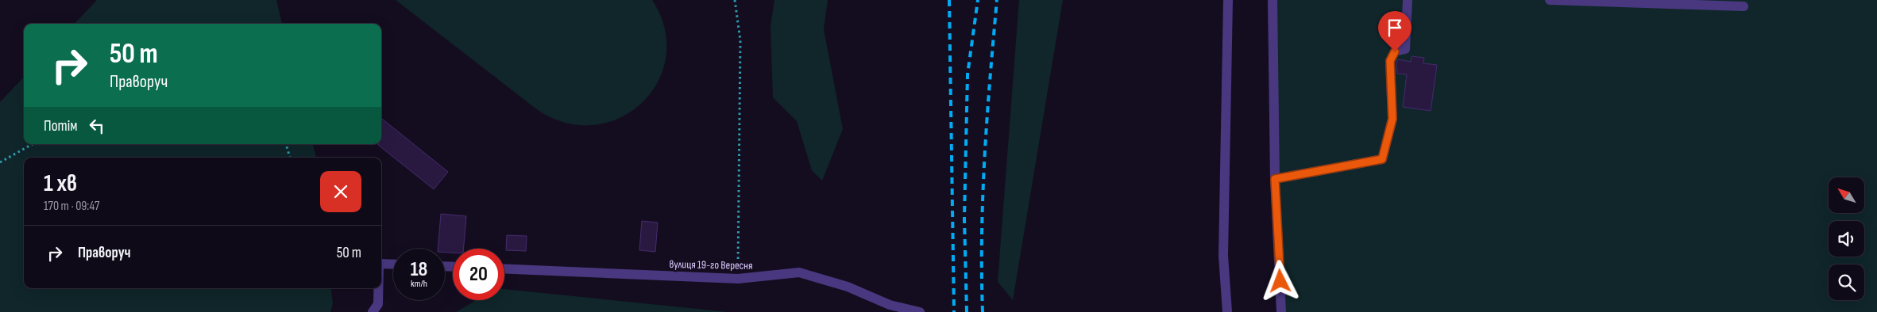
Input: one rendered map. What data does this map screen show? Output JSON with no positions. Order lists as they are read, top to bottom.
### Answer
{
  "streets": {
    "street": ["вулиця 19-го Вересня"]
  },
  "north": "top left",
  "page": {
    "turn": ["50 m", "Праворуч"],
    "then": "Потім",
    "heading": ["1 хв", "170 m · 09:47"],
    "list": [
      {
        "name": "Праворуч",
        "value": "50 m"
      }
    ],
    "speed": "18 km/h",
    "limit": "20"
  }
}
